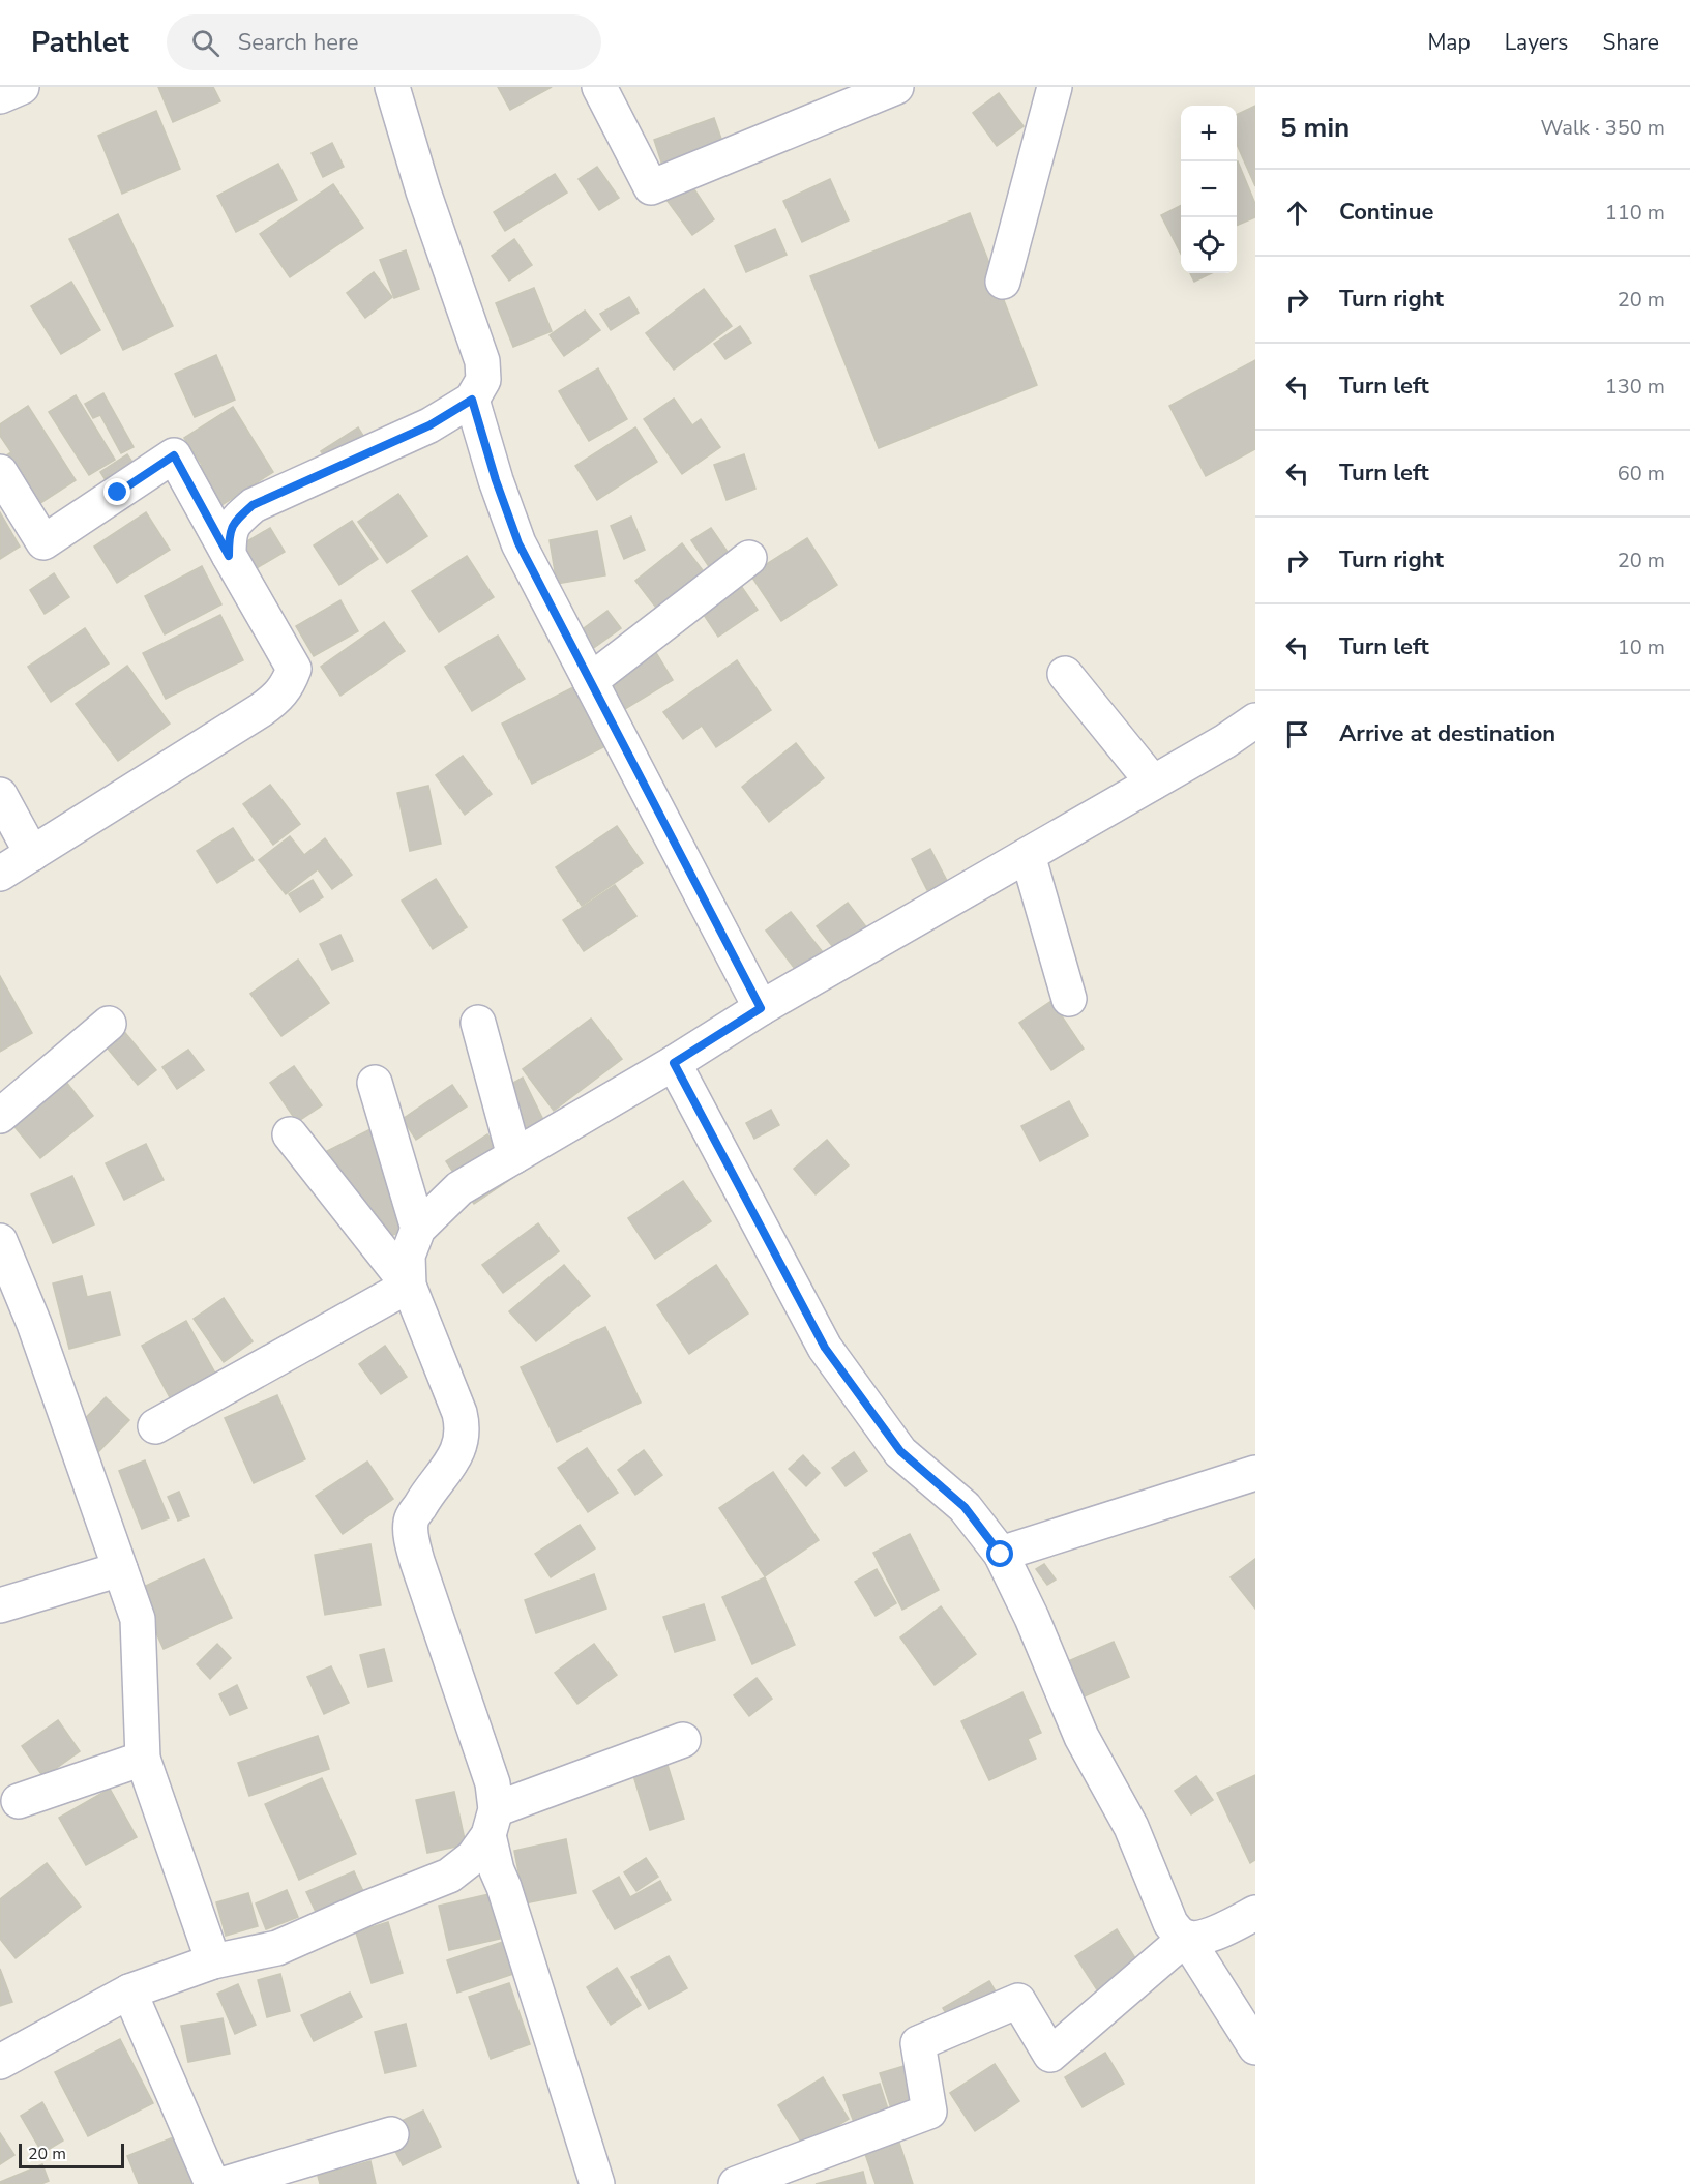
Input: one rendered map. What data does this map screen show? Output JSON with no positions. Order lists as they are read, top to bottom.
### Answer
{
  "scale_bar": "20 m",
  "page": {
    "header": "Pathlet",
    "search": "Search here",
    "nav": ["Map", "Layers", "Share"],
    "heading": ["5 min", "Walk · 350 m"],
    "map_buttons": ["+", "−"],
    "list": [
      ["Continue", "110 m"],
      ["Turn right", "20 m"],
      ["Turn left", "130 m"],
      ["Turn left", "60 m"],
      ["Turn right", "20 m"],
      ["Turn left", "10 m"],
      "Arrive at destination"
    ],
    "scale": "20 m"
  }
}
